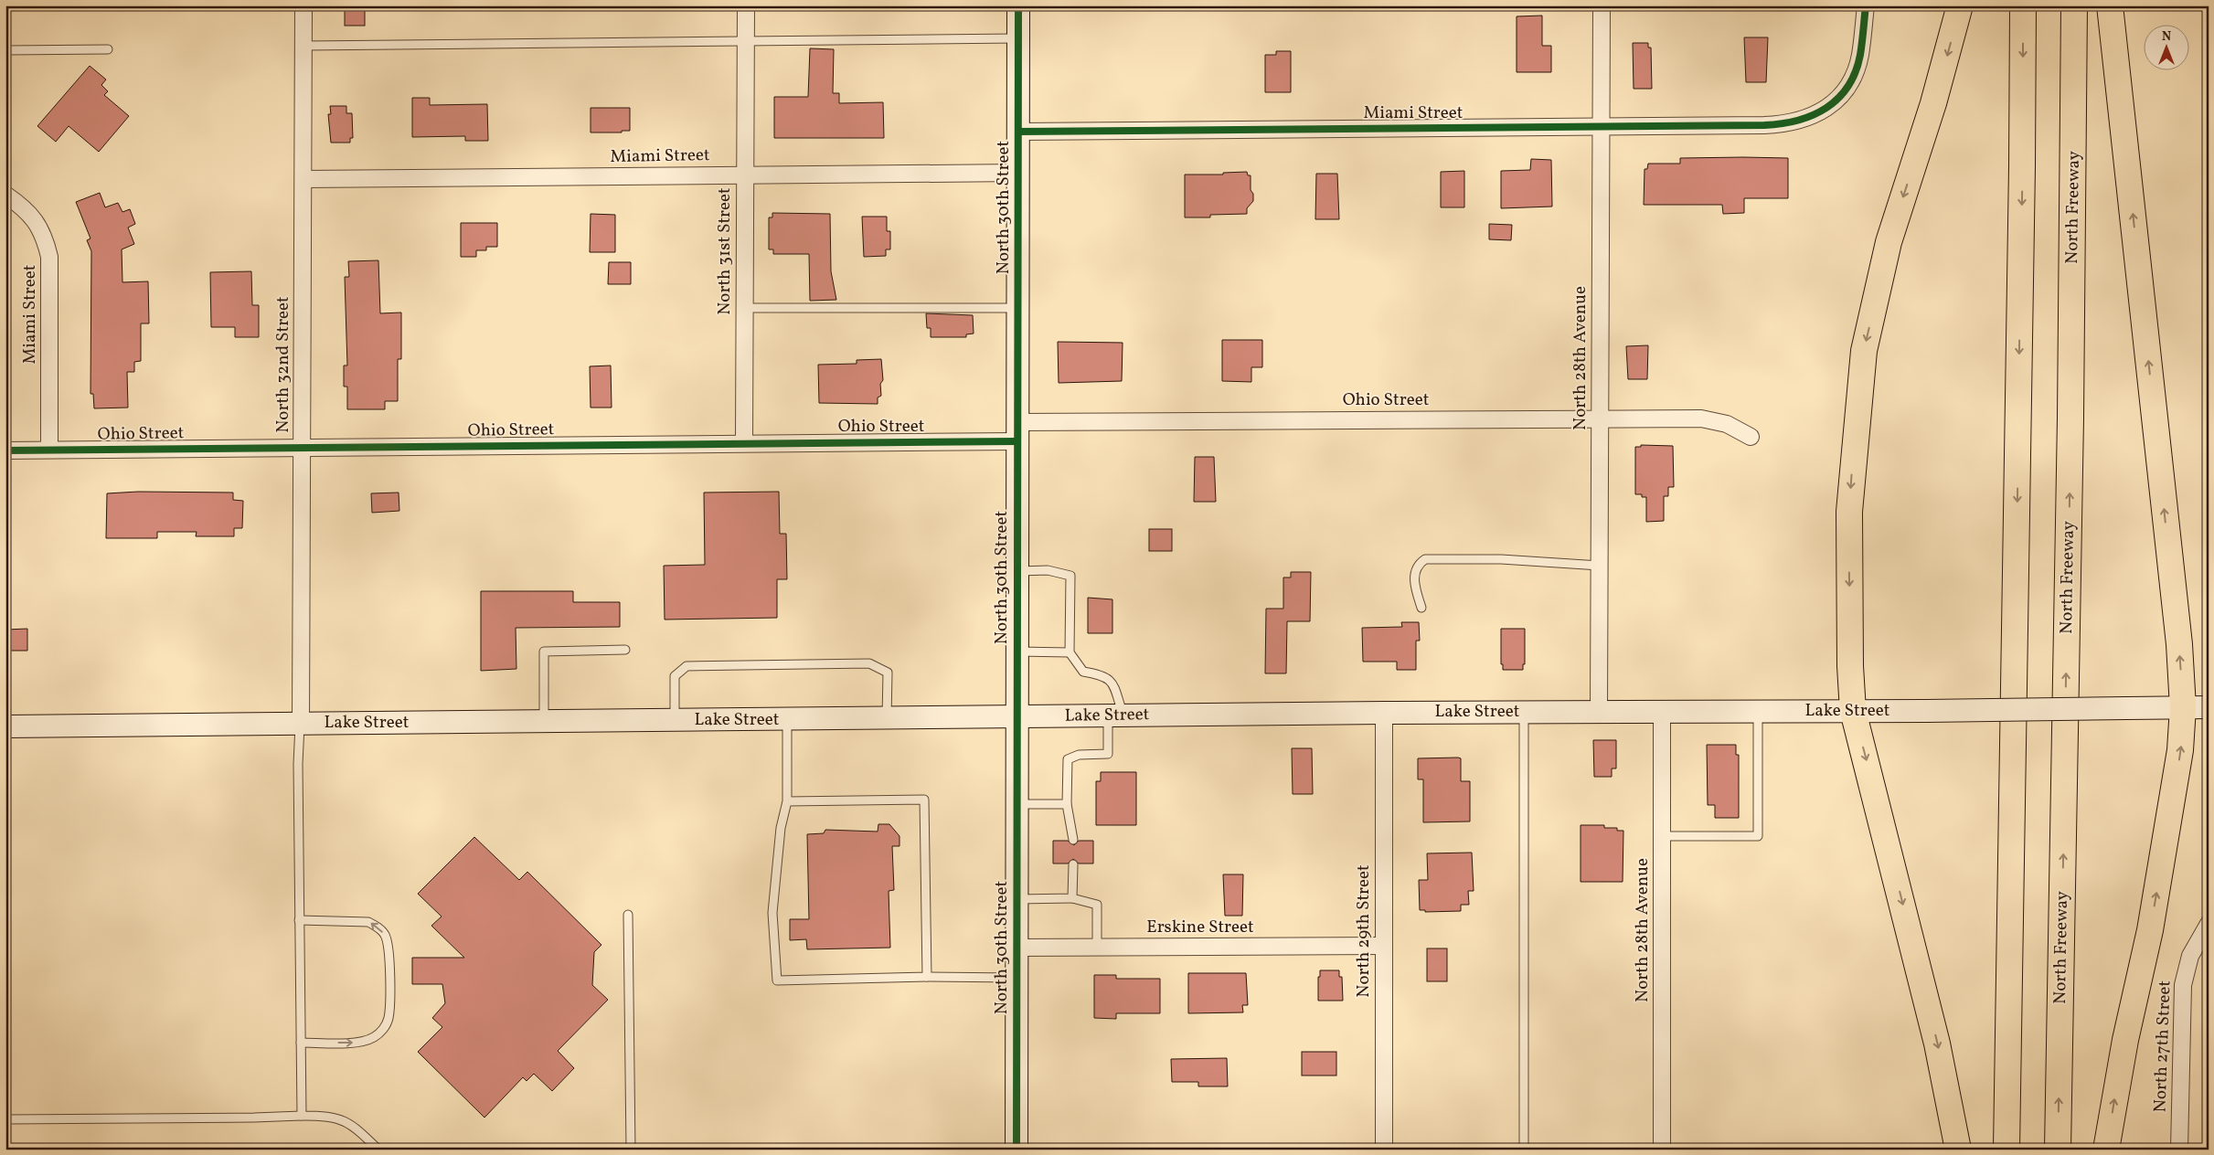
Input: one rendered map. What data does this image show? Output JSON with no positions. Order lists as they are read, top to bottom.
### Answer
{
  "streets": {
    "highway": ["North Freeway"],
    "main road": ["North 30th Street", "Lake Street"],
    "street": [
      "Miami Street",
      "North 31st Street",
      "North 28th Avenue",
      "North 32nd Street",
      "Ohio Street",
      "Erskine Street",
      "North 29th Street",
      "North 27th Street"
    ]
  },
  "crossings": [
    ["Miami Street", "North 30th Street"],
    ["Miami Street", "North 31st Street"],
    ["Miami Street", "North 28th Avenue"],
    ["Miami Street", "North 32nd Street"],
    ["Miami Street", "Ohio Street"],
    ["North 30th Street", "Ohio Street"],
    ["North 30th Street", "Lake Street"],
    ["North 30th Street", "Erskine Street"],
    ["North 31st Street", "Ohio Street"],
    ["North 28th Avenue", "Ohio Street"],
    ["North 28th Avenue", "Lake Street"],
    ["North 32nd Street", "Ohio Street"],
    ["North 32nd Street", "Lake Street"],
    ["Lake Street", "North 29th Street"],
    ["Erskine Street", "North 29th Street"]
  ],
  "north": "top"
}
